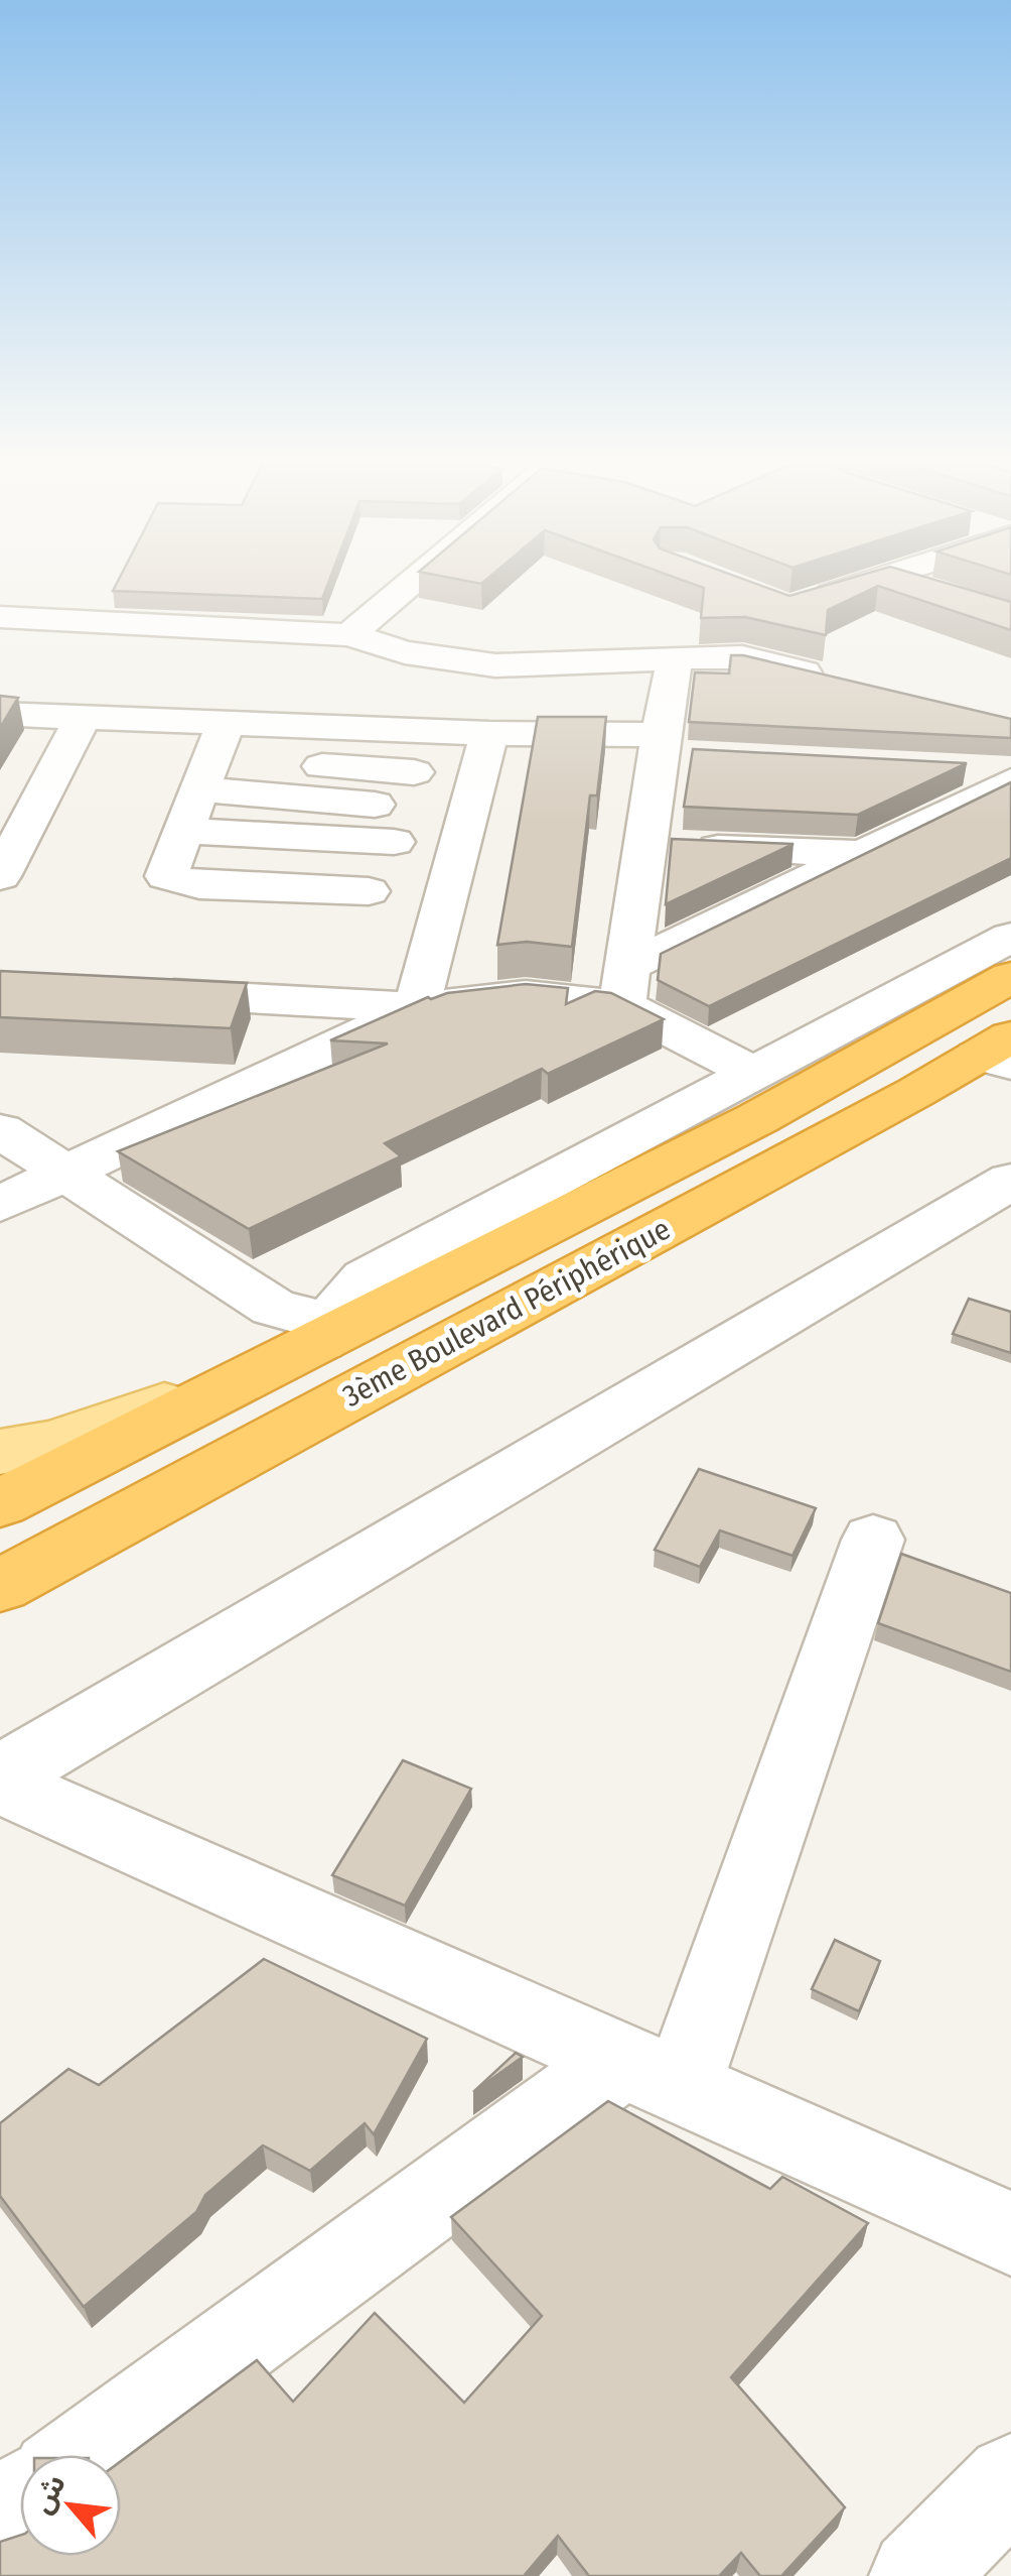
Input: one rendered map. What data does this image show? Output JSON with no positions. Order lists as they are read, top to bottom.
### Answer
{
  "streets": {
    "highway": ["3ème Boulevard Périphérique"]
  },
  "north": "top left"
}
